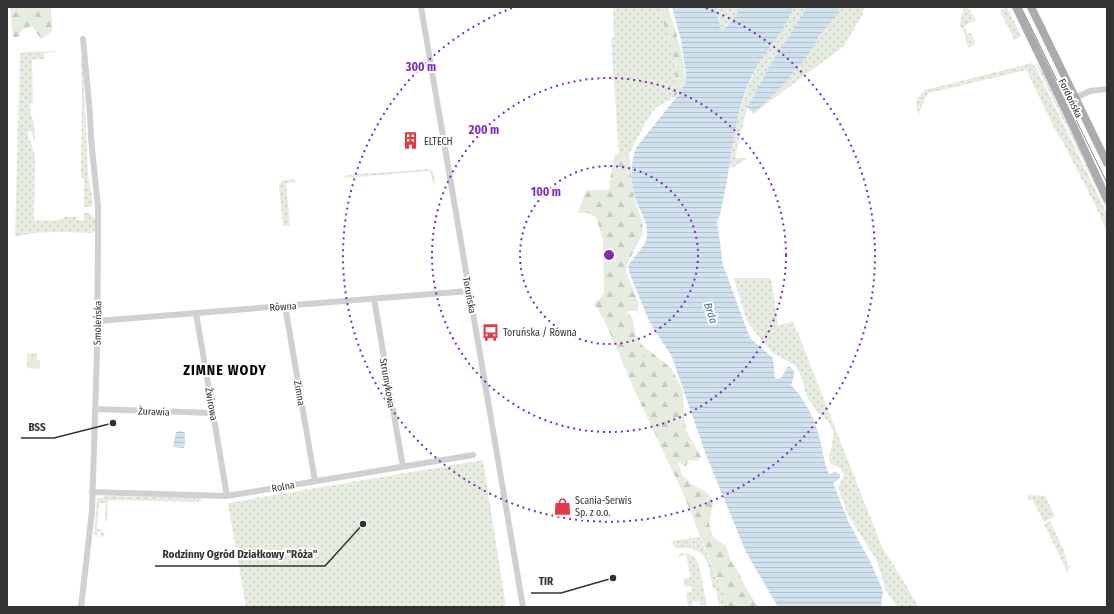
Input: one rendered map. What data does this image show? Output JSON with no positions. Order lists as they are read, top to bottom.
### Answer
{
  "streets": {
    "main road": ["Fordońska"],
    "street": [
      "Toruńska",
      "Równa",
      "Smoleńska",
      "Strumykowa",
      "Zimna",
      "Żwirowa",
      "Żurawia",
      "Rolna"
    ]
  },
  "crossings": [
    ["Toruńska", "Równa"],
    ["Równa", "Smoleńska"],
    ["Równa", "Strumykowa"],
    ["Równa", "Zimna"],
    ["Równa", "Żwirowa"],
    ["Smoleńska", "Żurawia"],
    ["Smoleńska", "Rolna"],
    ["Strumykowa", "Rolna"],
    ["Zimna", "Rolna"],
    ["Żwirowa", "Żurawia"],
    ["Żwirowa", "Rolna"]
  ],
  "districts": ["ZIMNE WODY"],
  "water": ["Brda"],
  "places": {
    "building": ["ELTECH"],
    "bus stop": ["Toruńska / Równa"],
    "other": ["BSS", "Rodzinny Ogród Działkowy \"Róża\"", "TIR"],
    "shop": ["Scania-Serwis Sp. z o.o."]
  },
  "rings": ["300 m", "200 m", "100 m"]
}
